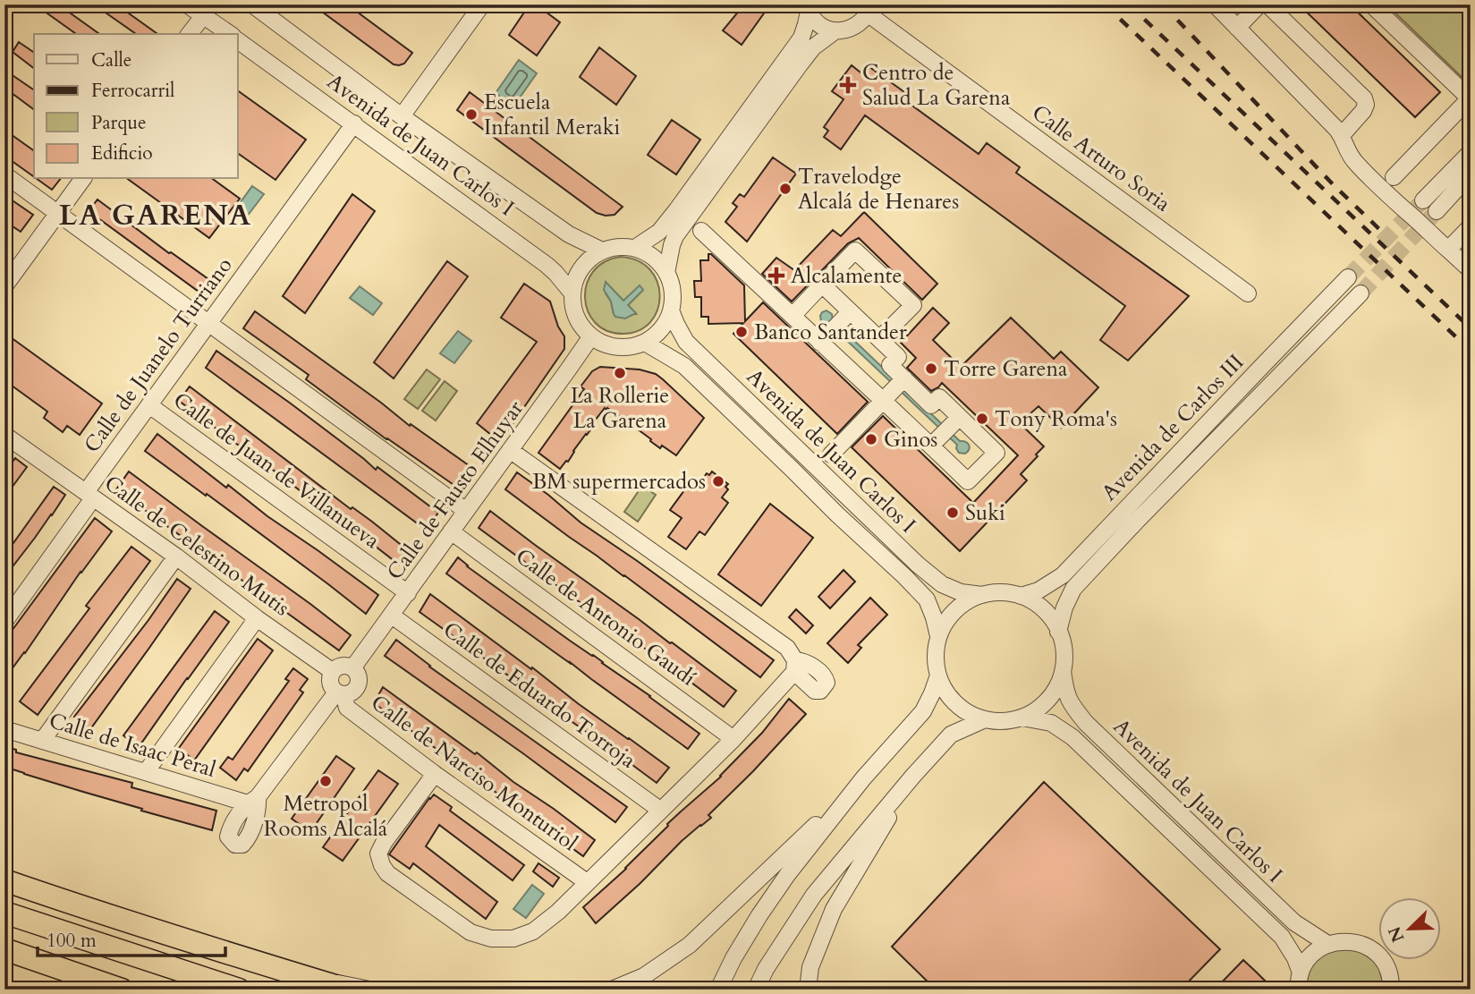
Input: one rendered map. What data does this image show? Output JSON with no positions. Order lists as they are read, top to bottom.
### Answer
{
  "streets": {
    "street": [
      "Avenida de Juan Carlos I",
      "Calle Arturo Soria",
      "Calle de Juanelo Turriano",
      "Avenida de Carlos III",
      "Calle de Juan de Villanueva",
      "Calle de Fausto Elhuyar",
      "Calle de Celestino Mutis",
      "Calle de Antonio Gaudí",
      "Calle de Eduardo Torroja",
      "Calle de Isaac Peral",
      "Calle de Narciso Monturiol"
    ]
  },
  "crossings": [
    ["Avenida de Juan Carlos I", "Calle de Juanelo Turriano"],
    ["Avenida de Juan Carlos I", "Avenida de Carlos III"],
    ["Avenida de Juan Carlos I", "Calle de Fausto Elhuyar"],
    ["Calle de Juanelo Turriano", "Calle de Juan de Villanueva"],
    ["Calle de Juanelo Turriano", "Calle de Celestino Mutis"],
    ["Calle de Juan de Villanueva", "Calle de Fausto Elhuyar"],
    ["Calle de Fausto Elhuyar", "Calle de Celestino Mutis"],
    ["Calle de Fausto Elhuyar", "Calle de Antonio Gaudí"],
    ["Calle de Fausto Elhuyar", "Calle de Eduardo Torroja"],
    ["Calle de Fausto Elhuyar", "Calle de Isaac Peral"],
    ["Calle de Fausto Elhuyar", "Calle de Narciso Monturiol"],
    ["Calle de Celestino Mutis", "Calle de Isaac Peral"],
    ["Calle de Celestino Mutis", "Calle de Narciso Monturiol"],
    ["Calle de Isaac Peral", "Calle de Narciso Monturiol"]
  ],
  "districts": ["LA GARENA"],
  "places": {
    "health": ["Centro de Salud La Garena", "Alcalamente"],
    "other": [
      "Escuela Infantil Meraki",
      "Travelodge Alcalá de Henares",
      "Banco Santander",
      "Torre Garena",
      "La Rollerie La Garena",
      "Tony Roma's",
      "Ginos",
      "BM supermercados",
      "Suki",
      "Metropol Rooms Alcalá"
    ]
  },
  "legend": [
    "Calle",
    "Ferrocarril",
    "Parque",
    "Edificio"
  ],
  "scale_bar": "100 m",
  "north": "bottom left"
}
